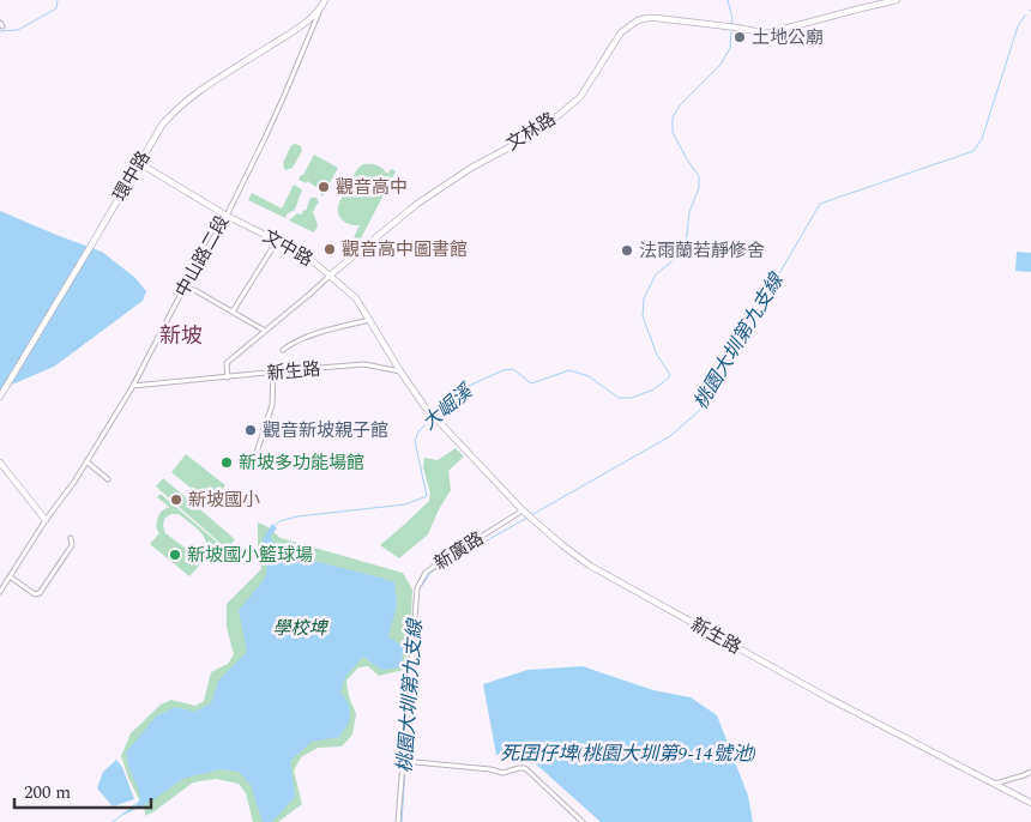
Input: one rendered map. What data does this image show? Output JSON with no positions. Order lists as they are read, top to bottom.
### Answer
{
  "streets": {
    "street": [
      "文林路",
      "環中路",
      "文中路",
      "中山路二段",
      "新生路",
      "新廣路"
    ]
  },
  "crossings": [
    ["文林路", "文中路"],
    ["環中路", "文中路"],
    ["環中路", "中山路二段"],
    ["文中路", "中山路二段"],
    ["文中路", "新生路"],
    ["中山路二段", "新生路"],
    ["新生路", "新廣路"]
  ],
  "districts": ["新坡"],
  "water": ["桃園大圳第九支線", "大崛溪", "死囝仔埤(桃園大圳第9-14號池)"],
  "parks": ["學校埤"],
  "places": [
    "土地公廟",
    "觀音高中",
    "觀音高中圖書館",
    "法雨蘭若靜修舍",
    "觀音新坡親子館",
    "新坡多功能場館",
    "新坡國小",
    "新坡國小籃球場"
  ],
  "scale_bar": "200 m"
}
